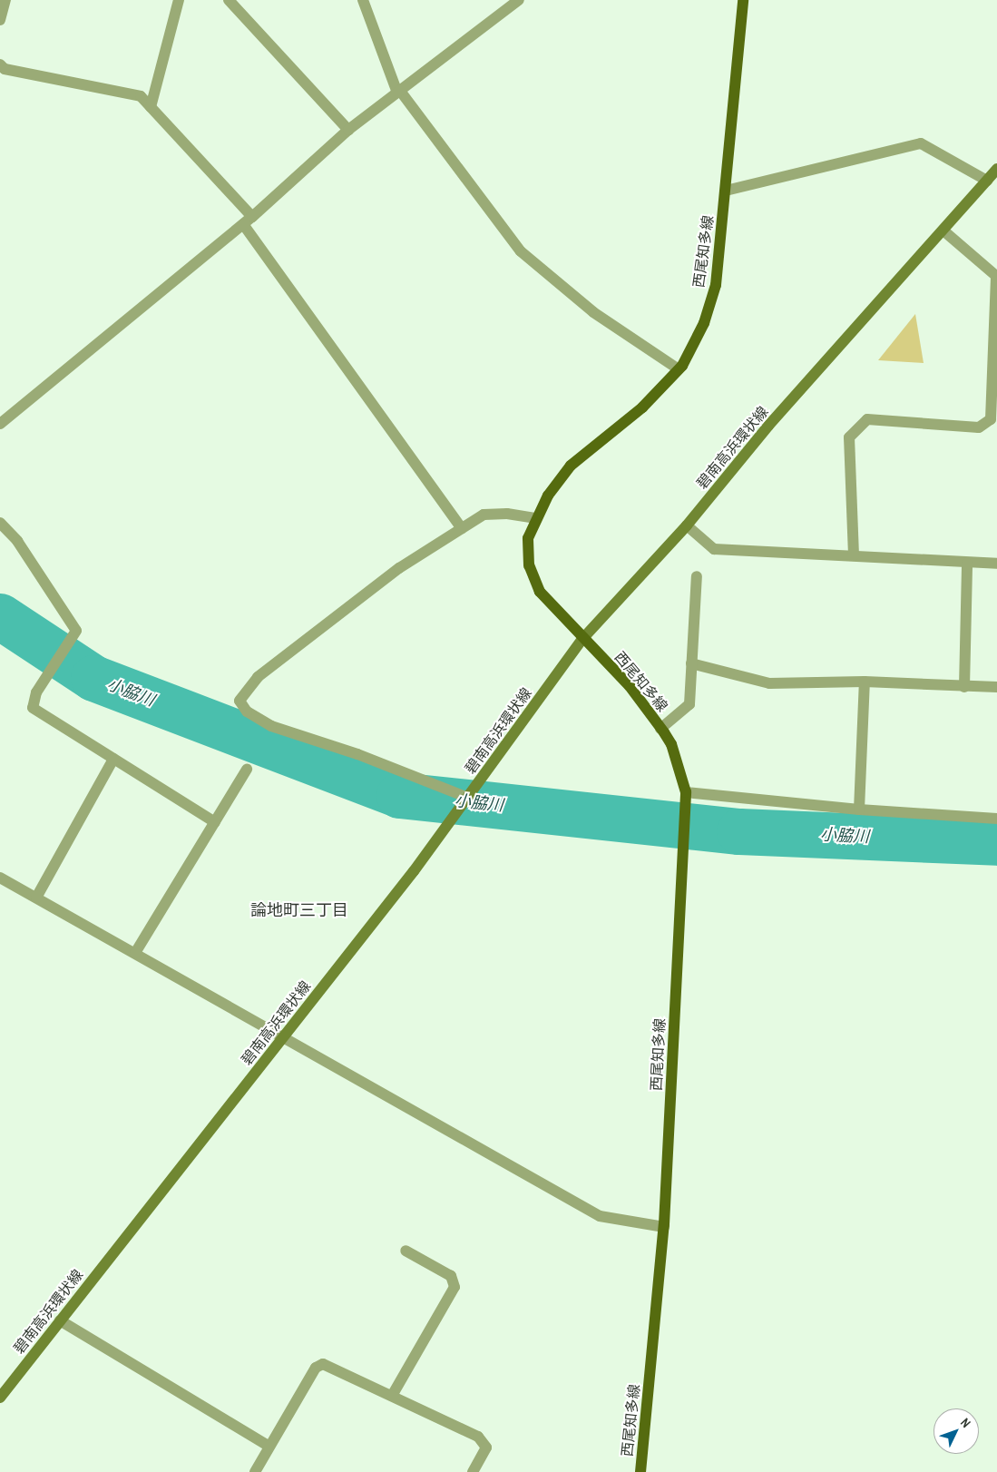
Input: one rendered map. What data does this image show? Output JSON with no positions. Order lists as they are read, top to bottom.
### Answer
{
  "streets": {
    "main road": ["西尾知多線", "碧南高浜環状線"]
  },
  "crossings": [
    ["西尾知多線", "碧南高浜環状線"]
  ],
  "districts": ["論地町三丁目"],
  "water": ["小脇川"],
  "north": "top right"
}
